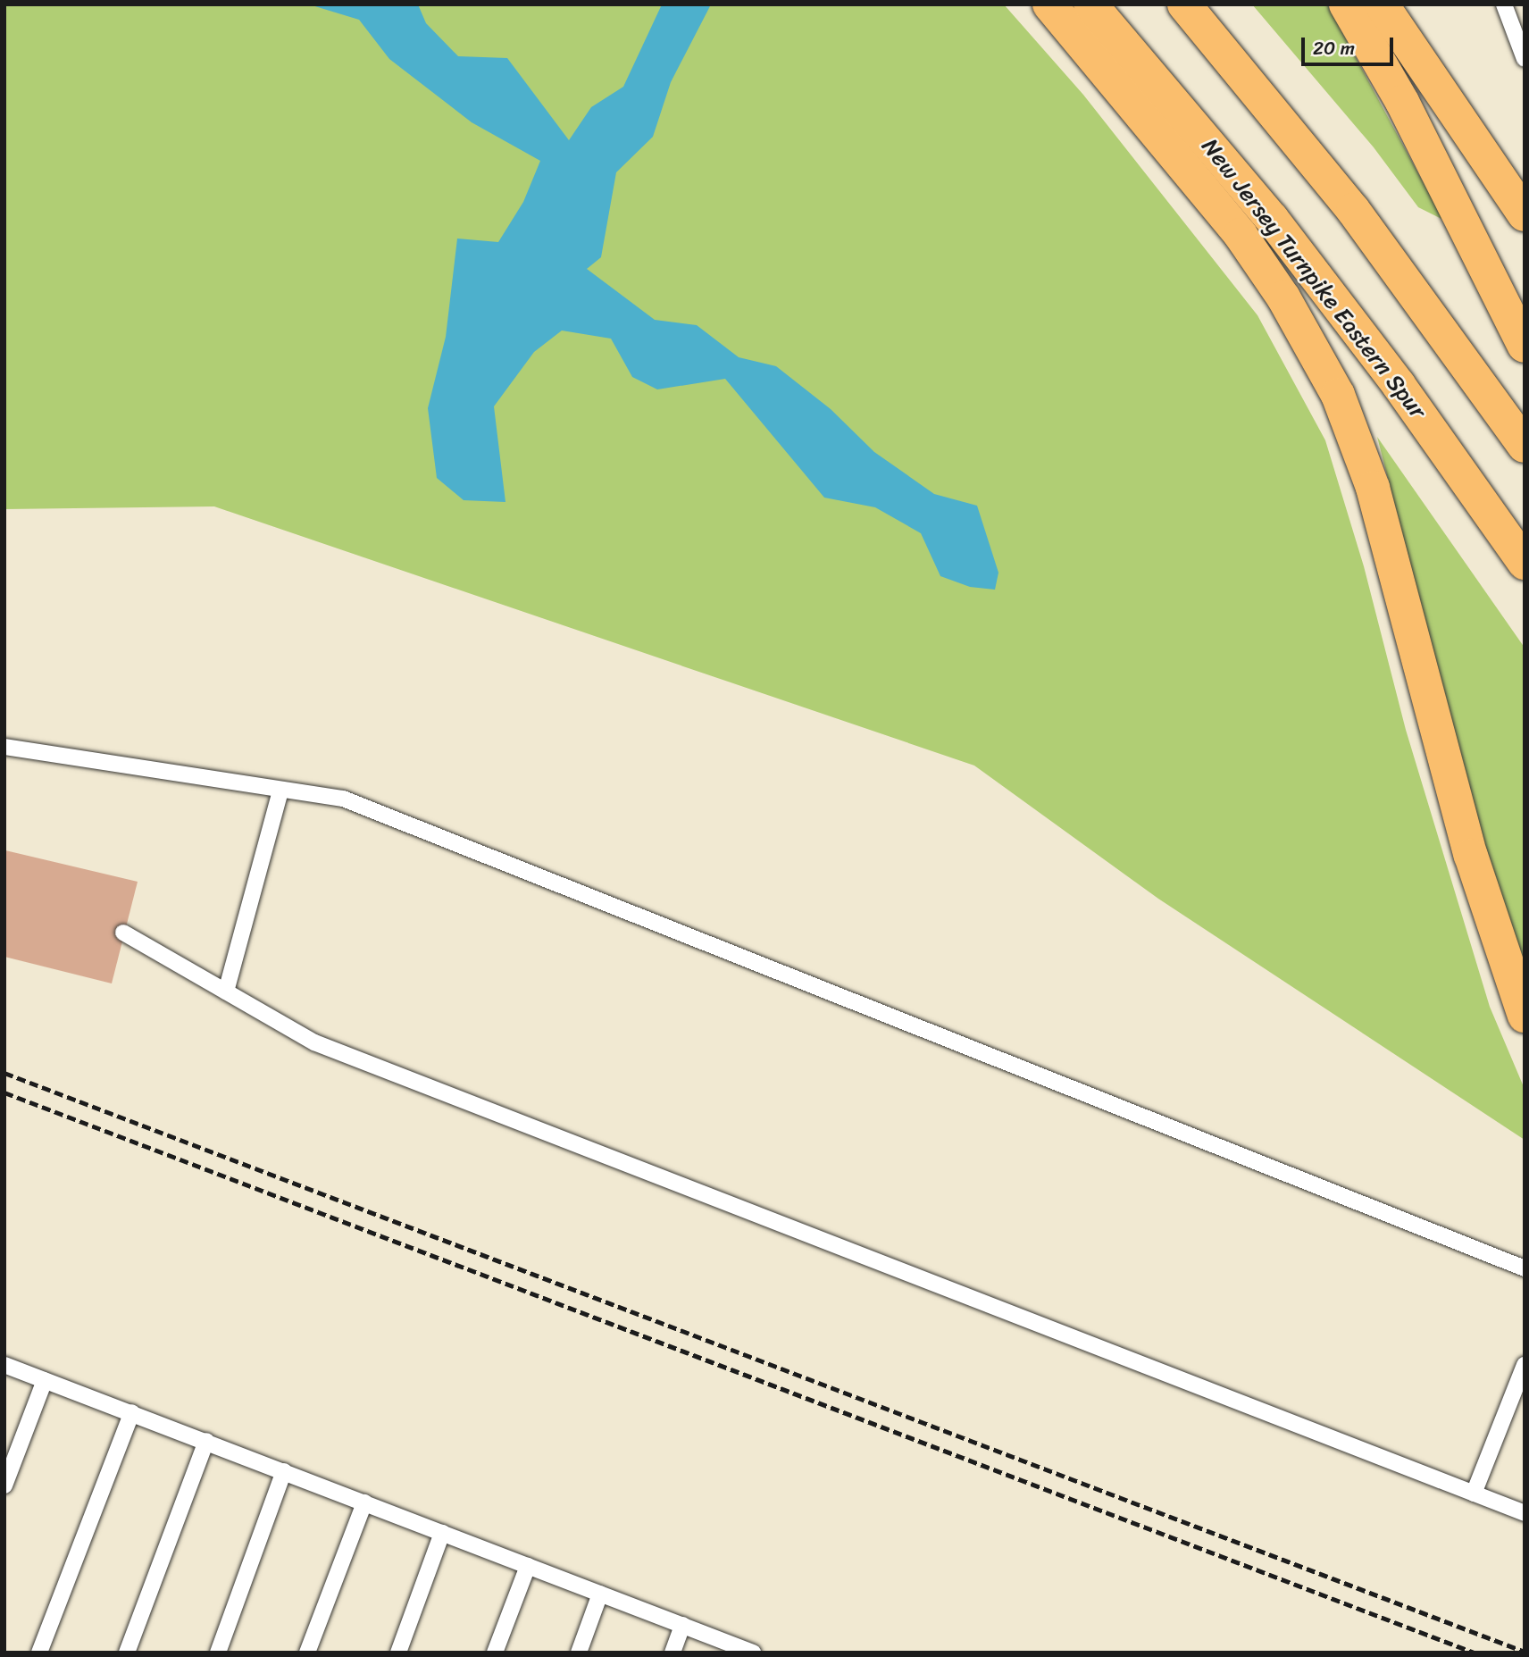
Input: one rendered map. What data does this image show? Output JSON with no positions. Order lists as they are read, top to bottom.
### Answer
{
  "streets": {
    "highway": ["New Jersey Turnpike Eastern Spur"]
  },
  "scale_bar": "20 m"
}
